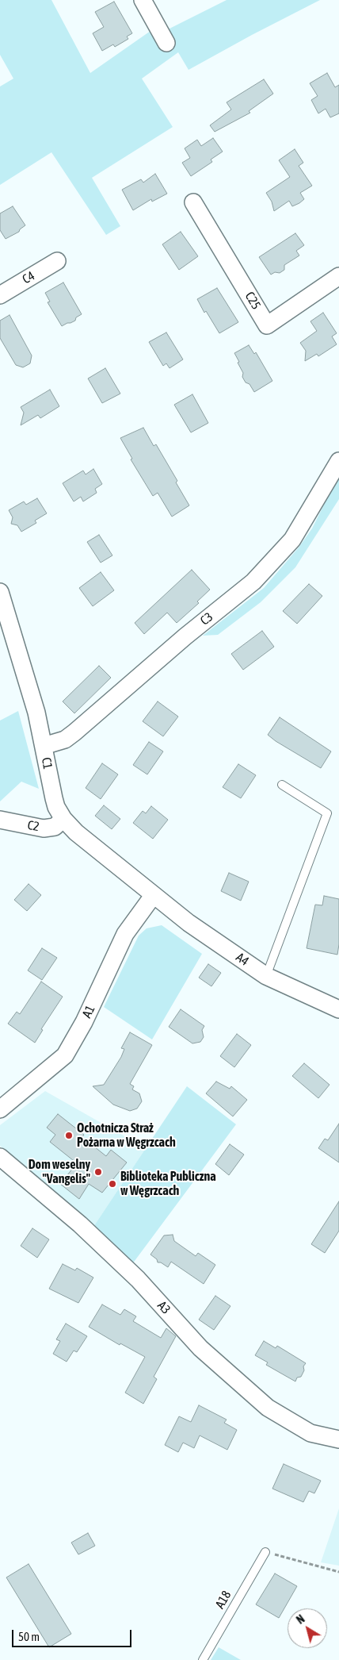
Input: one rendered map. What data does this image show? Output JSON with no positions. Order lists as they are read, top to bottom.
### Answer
{
  "streets": {
    "street": [
      "C4",
      "C25",
      "C3",
      "C1",
      "C2",
      "A4",
      "A1",
      "A3"
    ],
    "lane": ["A18"]
  },
  "crossings": [
    ["C3", "C1"],
    ["C1", "C2"],
    ["C1", "A4"],
    ["C1", "A1"],
    ["A4", "A1"]
  ],
  "places": ["Ochotnicza Straż Pożarna w Węgrzcach", "Dom weselny \"Vangelis\"", "Biblioteka Publiczna w Węgrzcach"],
  "scale_bar": "50 m",
  "north": "top left"
}
